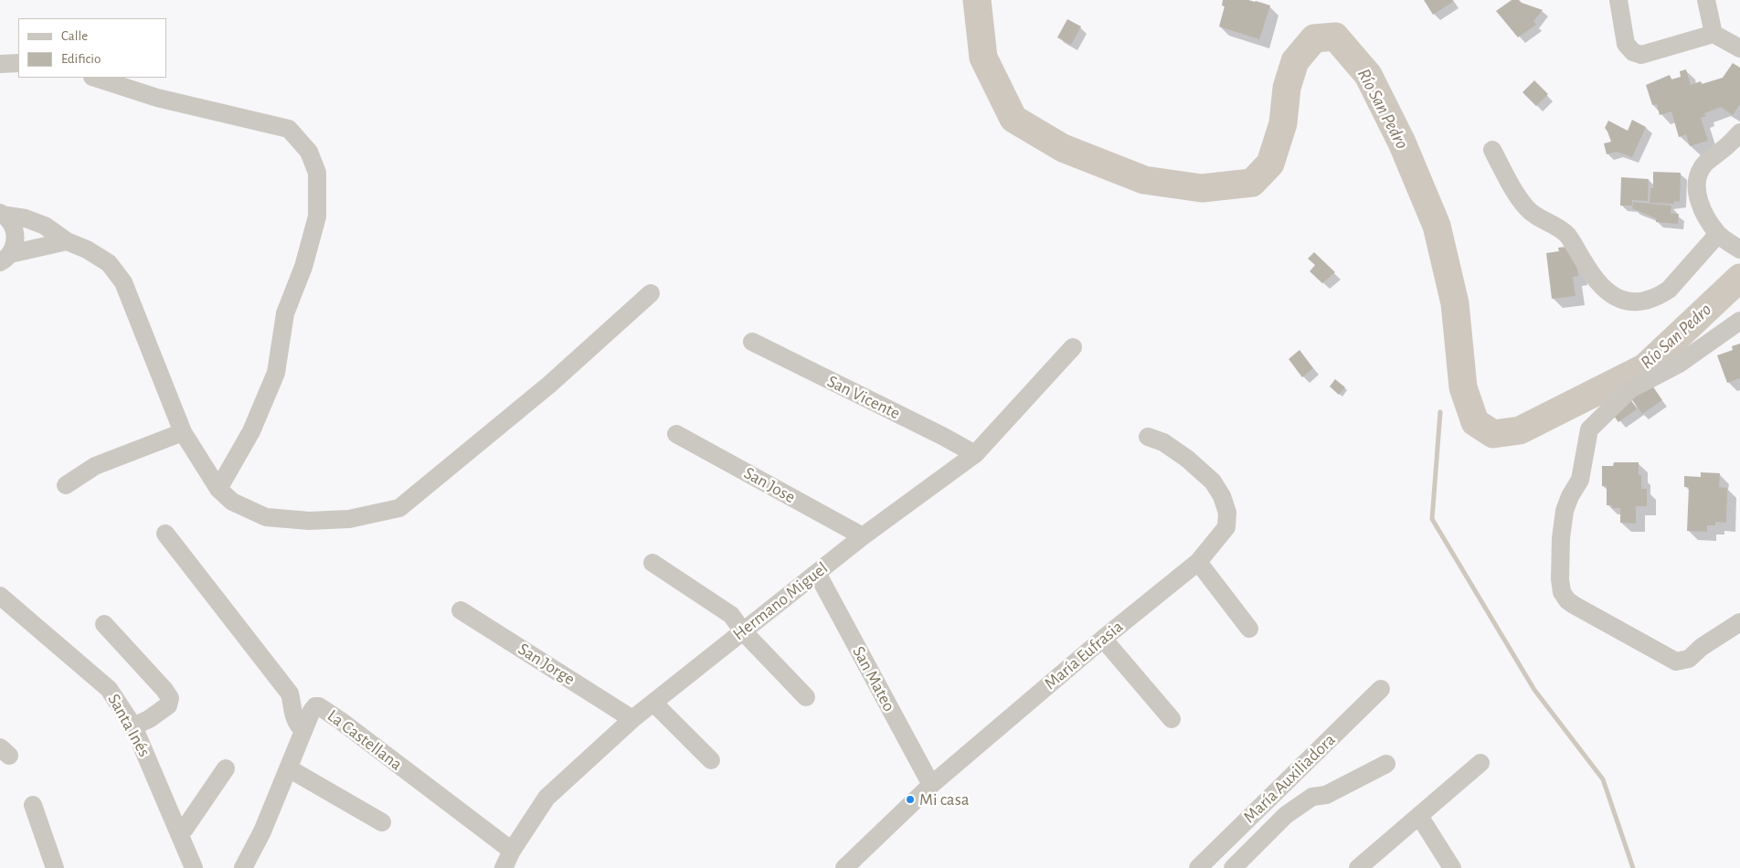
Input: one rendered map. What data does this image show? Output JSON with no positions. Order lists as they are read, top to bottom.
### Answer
{
  "streets": {
    "street": [
      "San Vicente",
      "San Jose",
      "Hermano Miguel",
      "María Eufrasia",
      "San Jorge",
      "San Mateo",
      "Santa Inés",
      "La Castellana",
      "María Auxiliadora"
    ]
  },
  "crossings": [
    ["San Vicente", "Hermano Miguel"],
    ["San Jose", "Hermano Miguel"],
    ["Hermano Miguel", "San Jorge"],
    ["Hermano Miguel", "San Mateo"],
    ["Hermano Miguel", "La Castellana"],
    ["María Eufrasia", "San Mateo"]
  ],
  "water": ["Río San Pedro"],
  "places": ["Mi casa"],
  "legend": ["Calle", "Edificio"]
}
